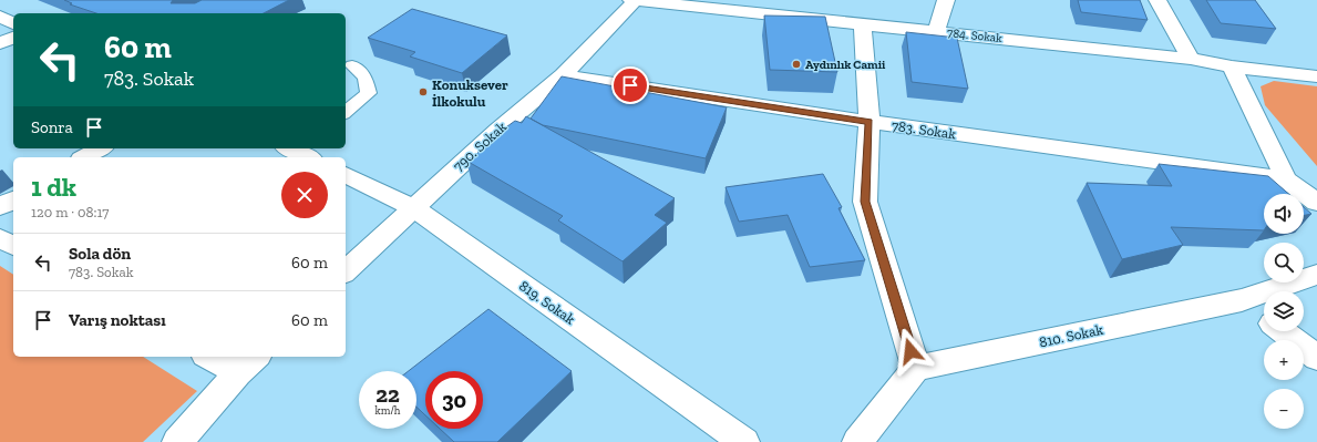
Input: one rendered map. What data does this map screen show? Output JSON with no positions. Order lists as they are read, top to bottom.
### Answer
{
  "streets": {
    "street": [
      "784. Sokak",
      "783. Sokak",
      "790. Sokak",
      "819. Sokak",
      "810. Sokak"
    ]
  },
  "crossings": [
    ["784. Sokak", "790. Sokak"],
    ["783. Sokak", "790. Sokak"],
    ["790. Sokak", "819. Sokak"]
  ],
  "places": ["Aydınlık Camii", "Konuksever İlkokulu"],
  "page": {
    "turn": ["60 m", "783. Sokak"],
    "then": "Sonra",
    "heading": ["1 dk", "120 m · 08:17"],
    "map_buttons": ["+", "−"],
    "list": [
      {
        "name": "Sola dön",
        "note": "783. Sokak",
        "value": "60 m"
      },
      {
        "name": "Varış noktası",
        "value": "60 m"
      }
    ],
    "speed": "22 km/h",
    "limit": "30"
  }
}
